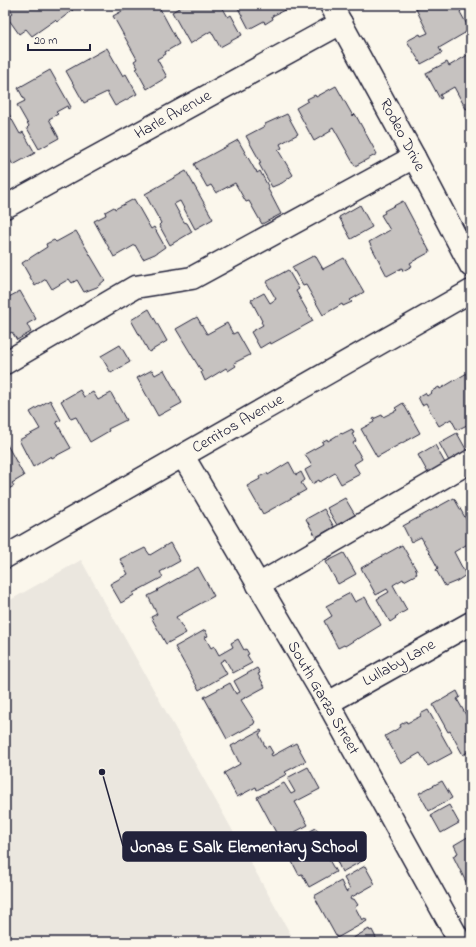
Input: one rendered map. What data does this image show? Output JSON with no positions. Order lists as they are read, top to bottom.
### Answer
{
  "streets": {
    "street": [
      "Harle Avenue",
      "Rodeo Drive",
      "Cerritos Avenue",
      "Lullaby Lane",
      "South Garza Street"
    ]
  },
  "crossings": [
    ["Harle Avenue", "Rodeo Drive"],
    ["Cerritos Avenue", "South Garza Street"],
    ["Lullaby Lane", "South Garza Street"]
  ],
  "places": ["Jonas E Salk Elementary School"],
  "scale_bar": "20 m"
}
